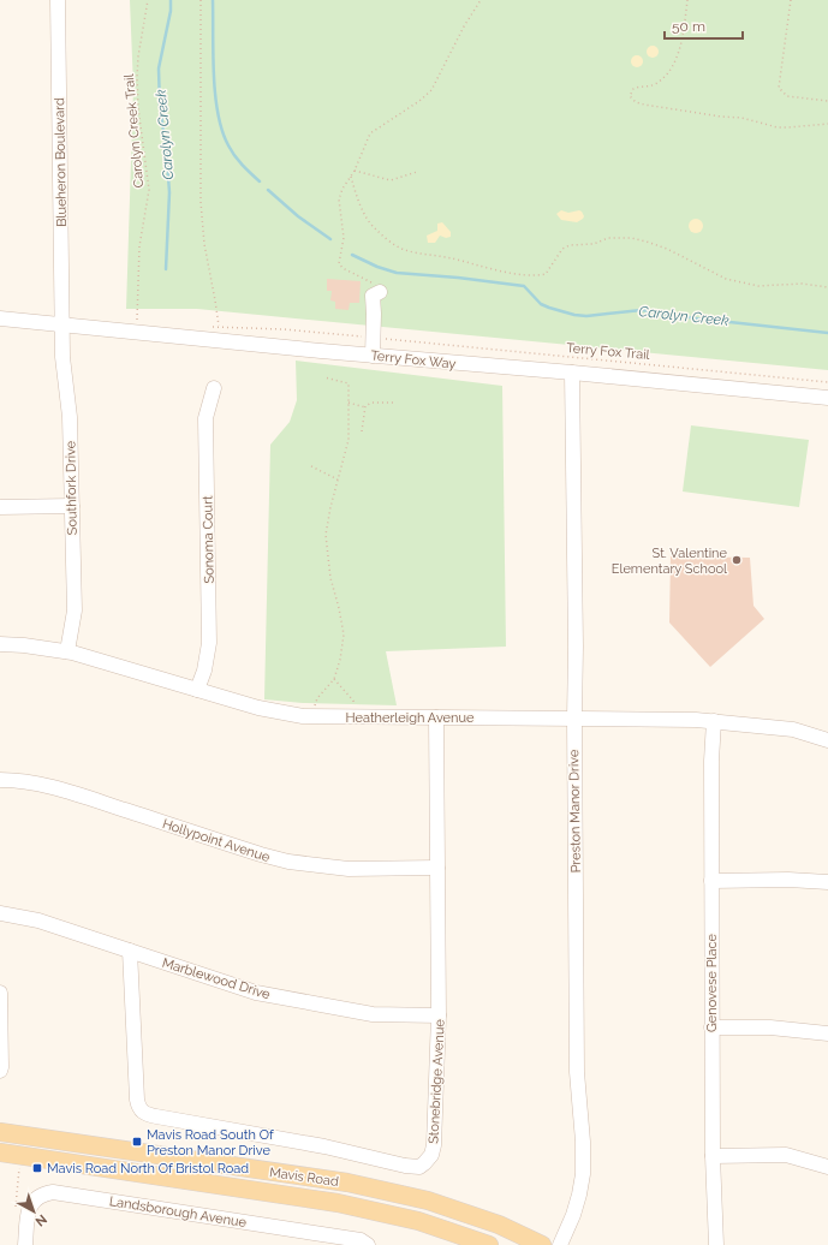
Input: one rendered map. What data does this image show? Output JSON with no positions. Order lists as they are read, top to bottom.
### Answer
{
  "streets": {
    "main road": ["Mavis Road"],
    "street": [
      "Blueheron Boulevard",
      "Terry Fox Way",
      "Southfork Drive",
      "Sonoma Court",
      "Heatherleigh Avenue",
      "Preston Manor Drive",
      "Hollypoint Avenue",
      "Marblewood Drive",
      "Genovese Place",
      "Stonebridge Avenue",
      "Landsborough Avenue"
    ],
    "path": ["Carolyn Creek Trail", "Terry Fox Trail"]
  },
  "crossings": [
    ["Blueheron Boulevard", "Terry Fox Way"],
    ["Blueheron Boulevard", "Southfork Drive"],
    ["Terry Fox Way", "Southfork Drive"],
    ["Terry Fox Way", "Preston Manor Drive"],
    ["Southfork Drive", "Heatherleigh Avenue"],
    ["Sonoma Court", "Heatherleigh Avenue"],
    ["Heatherleigh Avenue", "Preston Manor Drive"],
    ["Heatherleigh Avenue", "Genovese Place"],
    ["Heatherleigh Avenue", "Stonebridge Avenue"],
    ["Hollypoint Avenue", "Stonebridge Avenue"],
    ["Marblewood Drive", "Stonebridge Avenue"]
  ],
  "water": ["Carolyn Creek"],
  "places": {
    "other": ["St. Valentine Elementary School"],
    "transit": ["Mavis Road South Of Preston Manor Drive", "Mavis Road North Of Bristol Road"]
  },
  "scale_bar": "50 m",
  "north": "bottom right"
}
